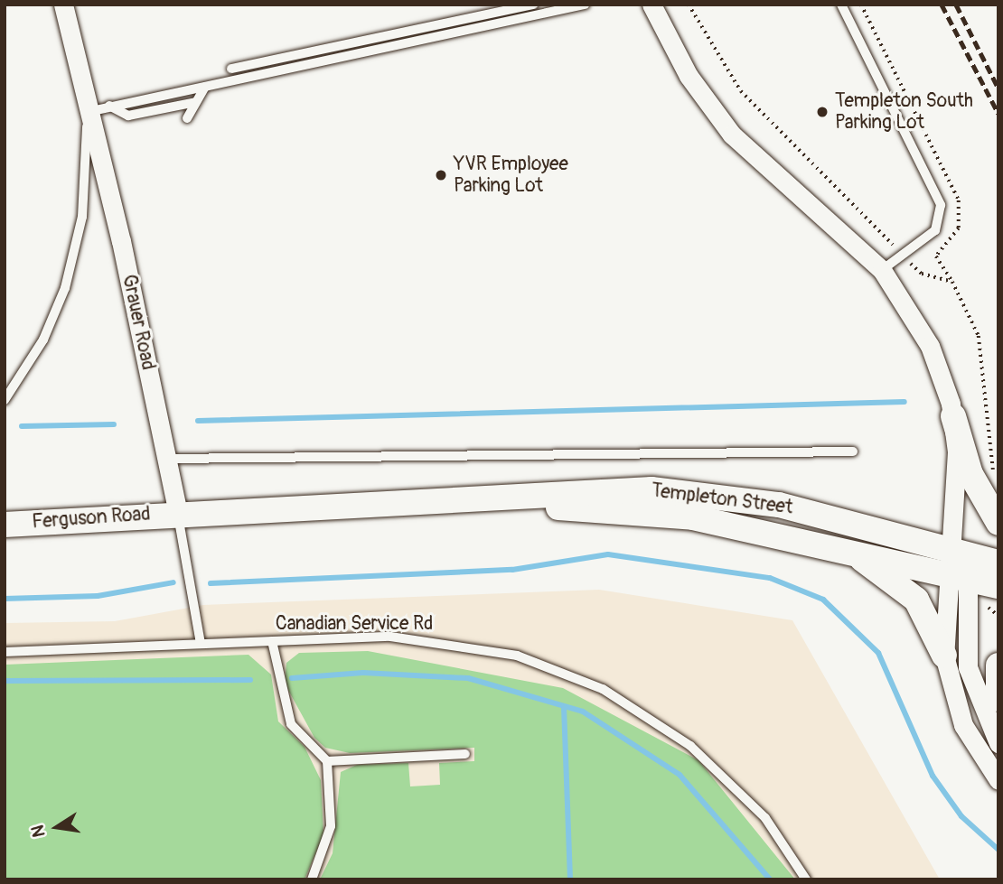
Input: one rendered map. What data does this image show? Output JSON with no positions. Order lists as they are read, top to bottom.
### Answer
{
  "streets": {
    "street": ["Grauer Road", "Templeton Street", "Ferguson Road"],
    "lane": ["Canadian Service Rd"]
  },
  "crossings": [
    ["Grauer Road", "Templeton Street"],
    ["Grauer Road", "Ferguson Road"],
    ["Grauer Road", "Canadian Service Rd"],
    ["Templeton Street", "Ferguson Road"]
  ],
  "places": ["Templeton South Parking Lot", "YVR Employee Parking Lot"],
  "north": "left"
}
